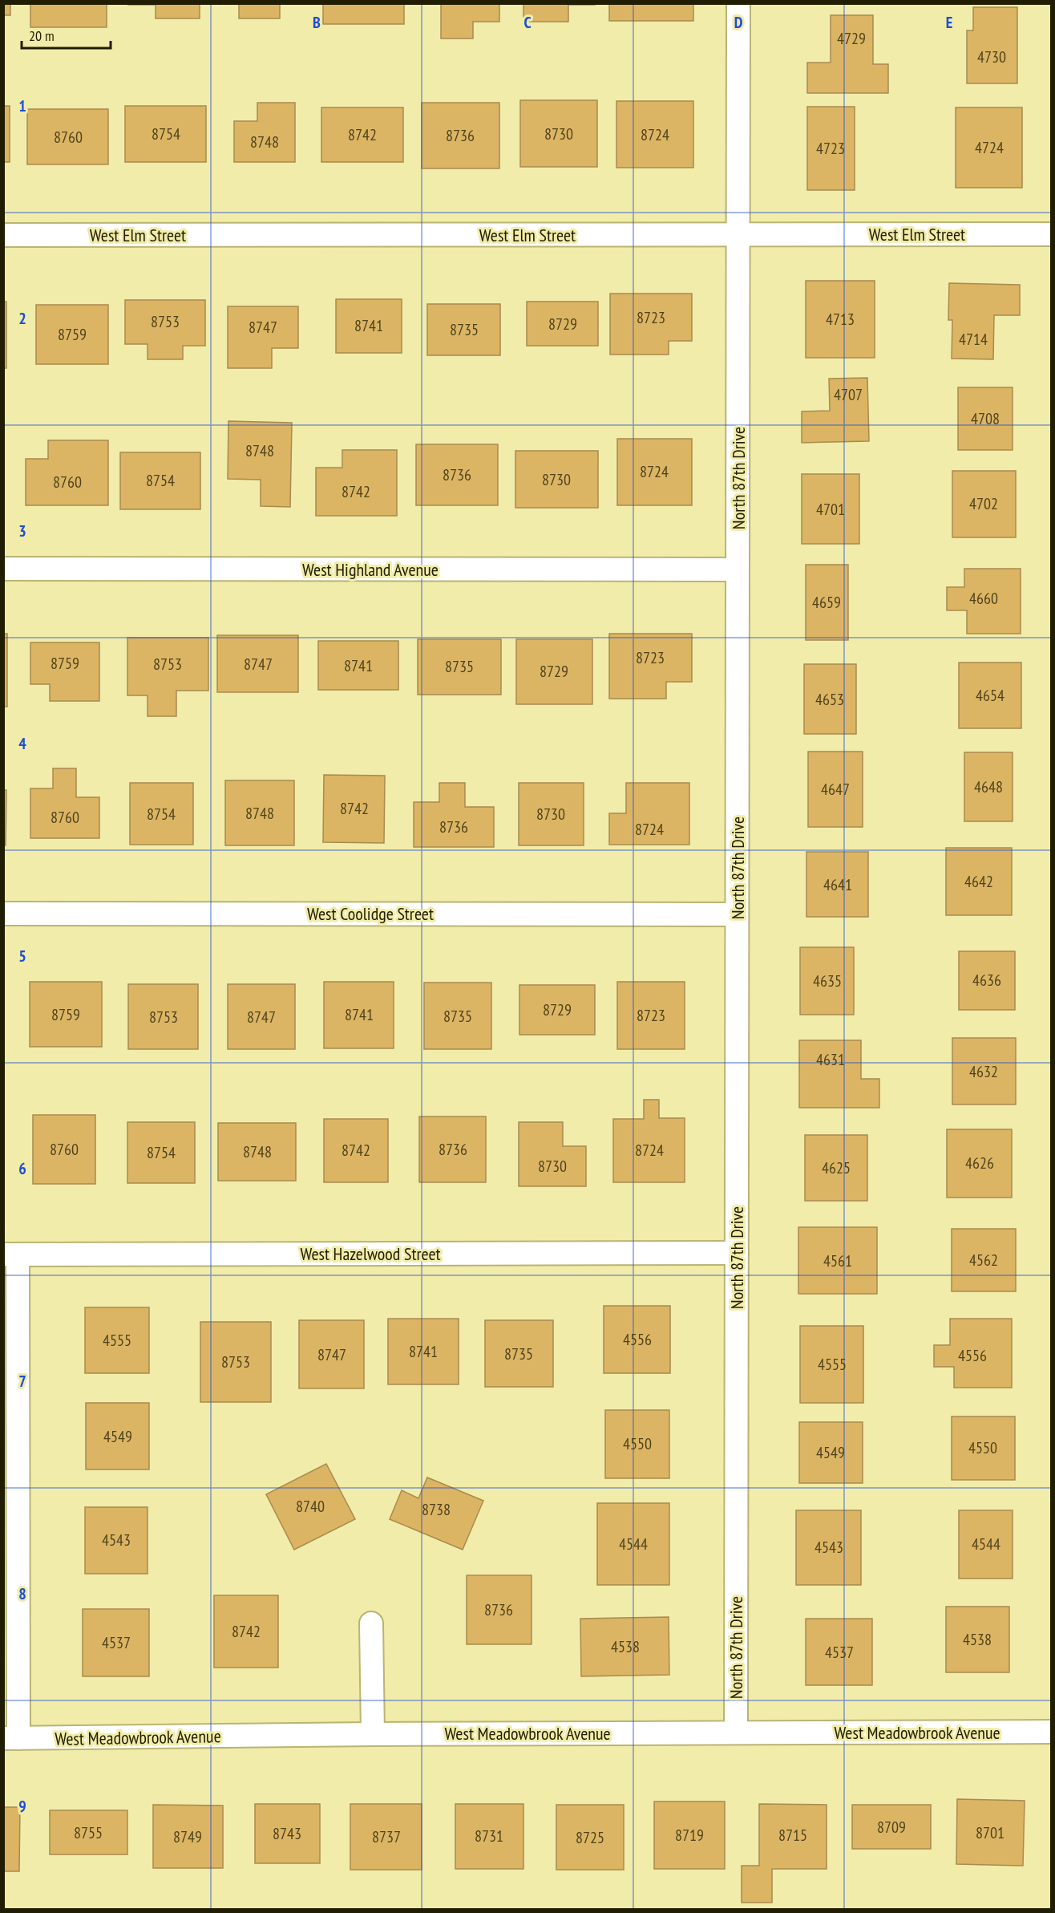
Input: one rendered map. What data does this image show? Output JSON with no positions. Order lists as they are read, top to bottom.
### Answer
{
  "streets": {
    "street": [
      "West Elm Street",
      "North 87th Drive",
      "West Highland Avenue",
      "West Coolidge Street",
      "West Hazelwood Street",
      "West Meadowbrook Avenue"
    ]
  },
  "crossings": [
    ["West Elm Street", "North 87th Drive"],
    ["North 87th Drive", "West Highland Avenue"],
    ["North 87th Drive", "West Coolidge Street"],
    ["North 87th Drive", "West Hazelwood Street"],
    ["North 87th Drive", "West Meadowbrook Avenue"]
  ],
  "house_numbers": [
    "4729",
    "4730",
    "8754",
    "8730",
    "8742",
    "8724",
    "8736",
    "8760",
    "8748",
    "4724",
    "4723",
    "8723",
    "4713",
    "8753",
    "8729",
    "8741",
    "8747",
    "8735",
    "8759",
    "4714",
    "4707",
    "4708",
    "8748",
    "8724",
    "8736",
    "8730",
    "8754",
    "8760",
    "8742",
    "4702",
    "4701",
    "4660",
    "4659",
    "8723",
    "8759",
    "8753",
    "8747",
    "8741",
    "8735",
    "8729",
    "4654",
    "4653",
    "4648",
    "4647",
    "8742",
    "8748",
    "8754",
    "8730",
    "8760",
    "8736",
    "8724",
    "4642",
    "4641",
    "4636",
    "4635",
    "8729",
    "8759",
    "8741",
    "8723",
    "8735",
    "8753",
    "8747",
    "4631",
    "4632",
    "8760",
    "8736",
    "8742",
    "8724",
    "8748",
    "8754",
    "4626",
    "8730",
    "4625",
    "4562",
    "4561",
    "4556",
    "4555",
    "8741",
    "8735",
    "8747",
    "4556",
    "8753",
    "4555",
    "4549",
    "4550",
    "4550",
    "4549",
    "8740",
    "8738",
    "4543",
    "4544",
    "4544",
    "4543",
    "8736",
    "8742",
    "4538",
    "4537",
    "4538",
    "4537",
    "8709",
    "8755",
    "8701",
    "8743",
    "8719",
    "8715",
    "8731",
    "8749",
    "8737",
    "8725"
  ],
  "scale_bar": "20 m",
  "grid": {
    "columns": [
      "B",
      "C",
      "D",
      "E"
    ],
    "rows": [
      "1",
      "2",
      "3",
      "4",
      "5",
      "6",
      "7",
      "8",
      "9"
    ]
  }
}
